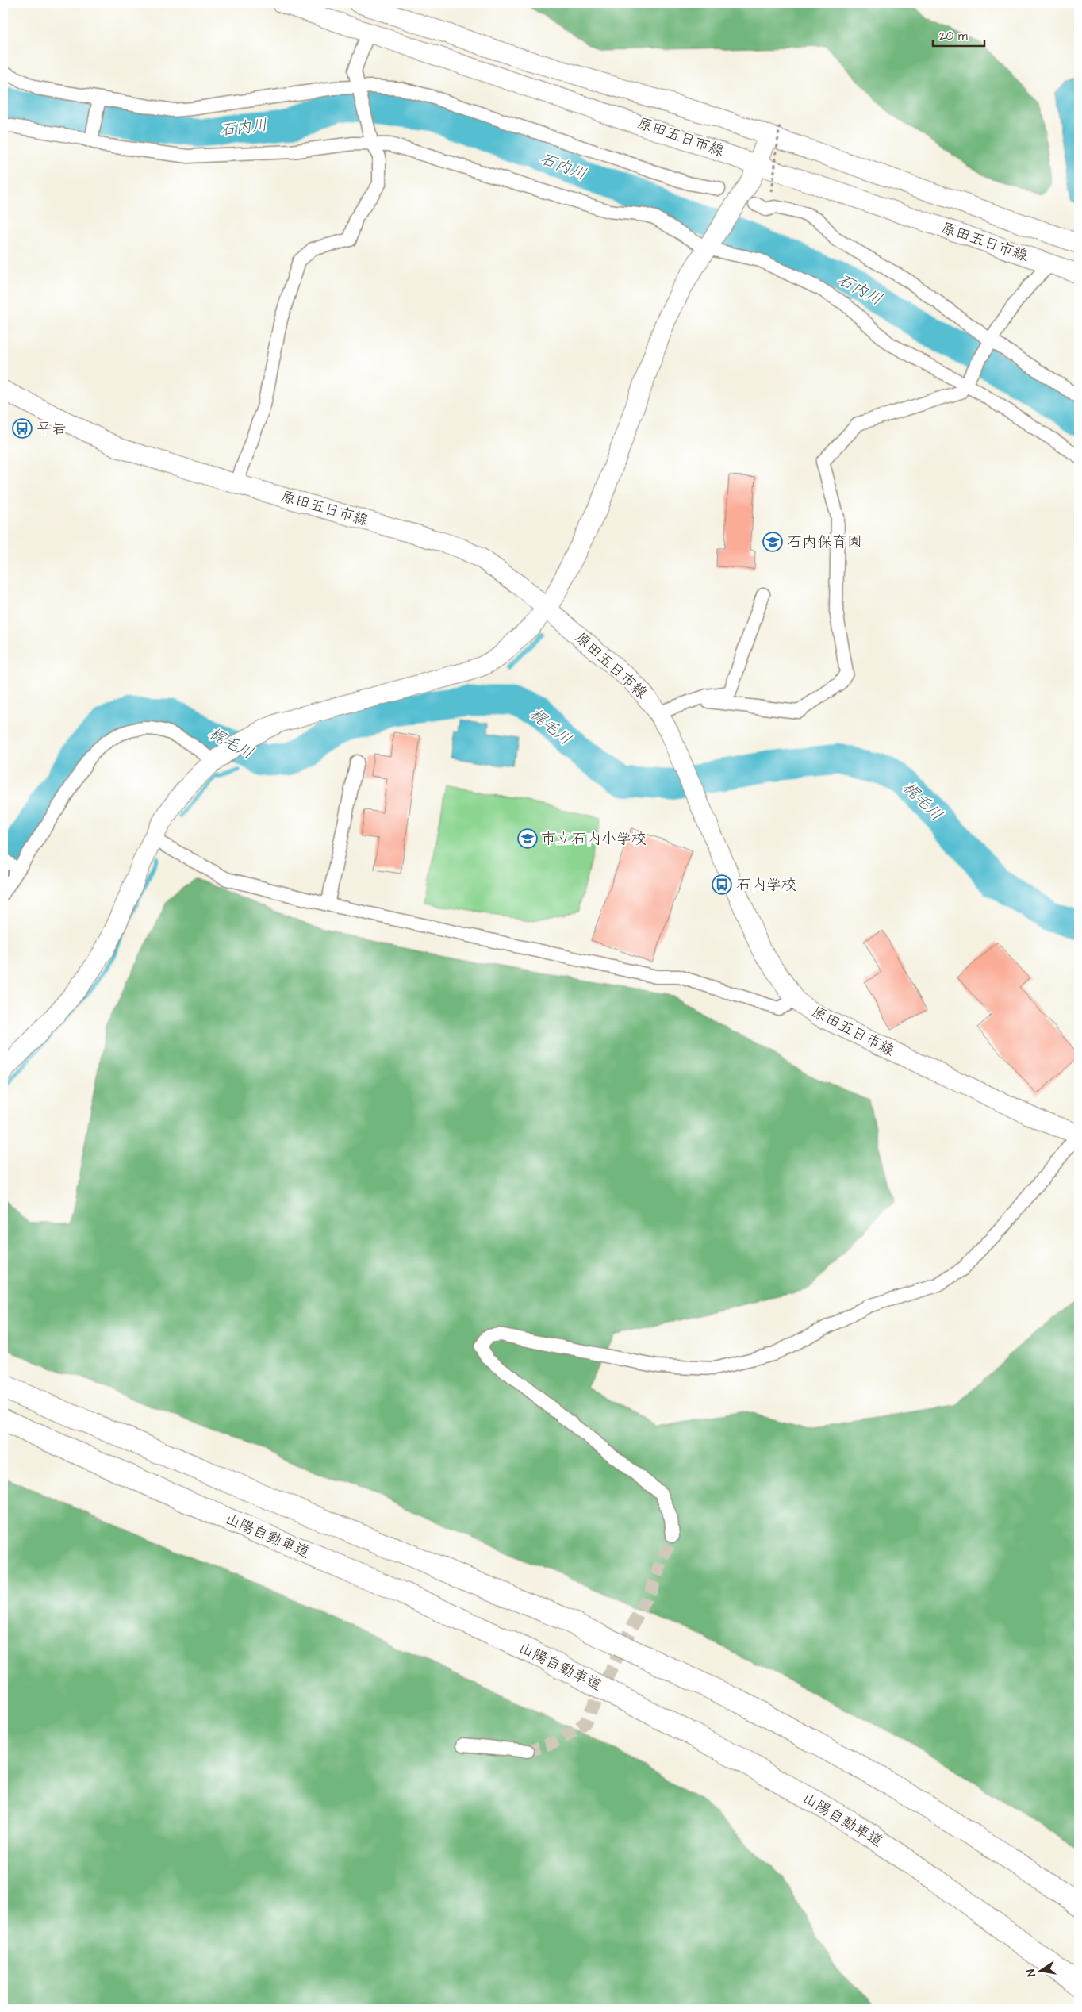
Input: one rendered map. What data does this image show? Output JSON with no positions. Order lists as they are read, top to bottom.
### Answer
{
  "streets": {
    "highway": ["山陽自動車道"],
    "main road": ["原田五日市線"]
  },
  "water": ["石内川", "梶毛川"],
  "places": {
    "bus stop": ["平岩", "石内学校"],
    "school or university": ["石内保育園", "市立石内小学校"]
  },
  "scale_bar": "20 m",
  "north": "left"
}
